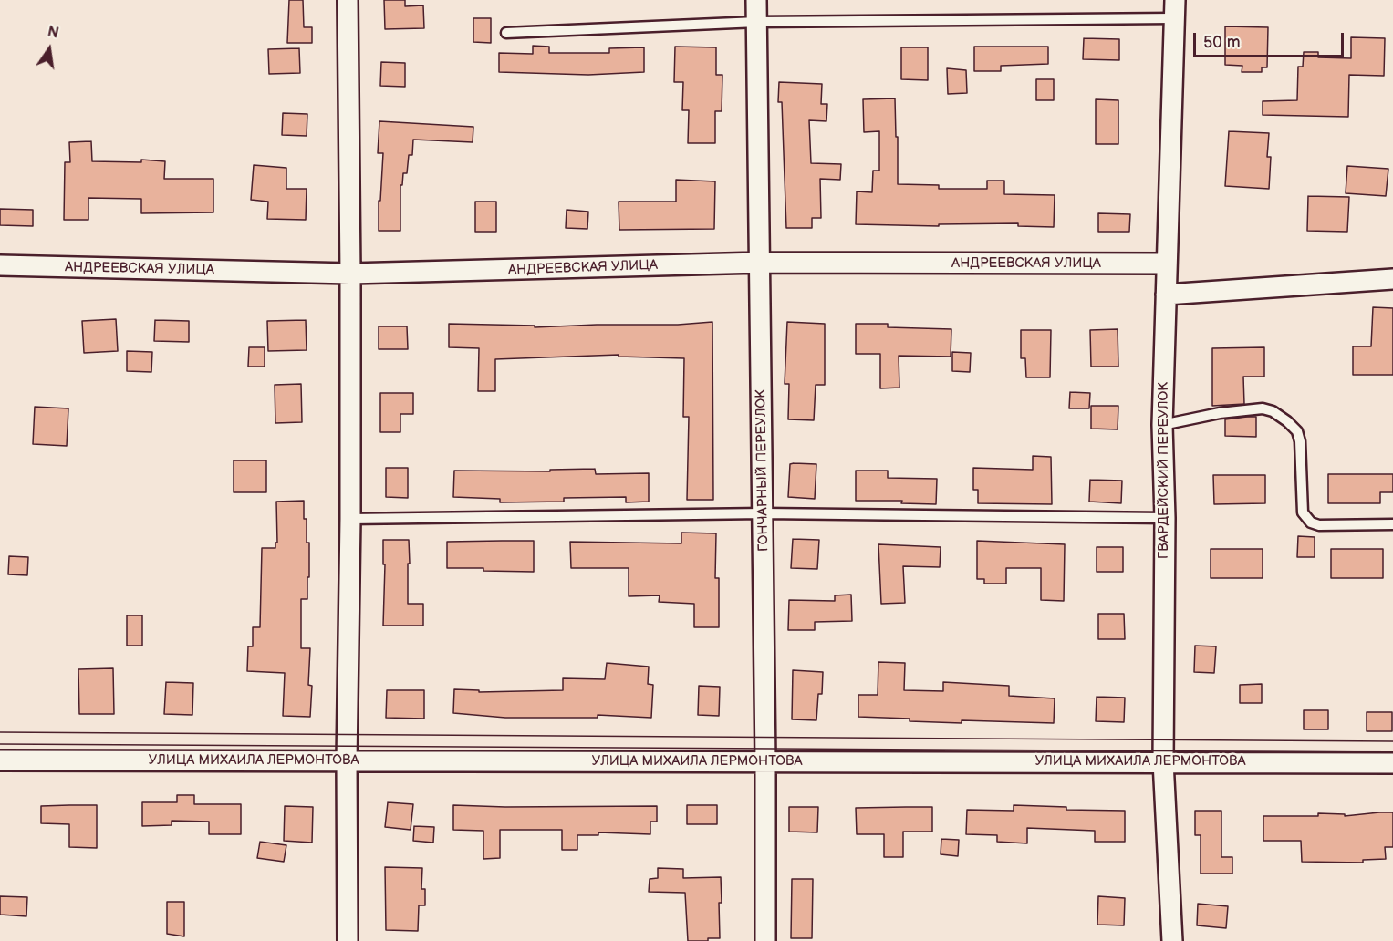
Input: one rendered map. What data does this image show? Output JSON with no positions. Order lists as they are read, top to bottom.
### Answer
{
  "streets": {
    "street": [
      "АНДРЕЕВСКАЯ УЛИЦА",
      "ГОНЧАРНЫЙ ПЕРЕУЛОК",
      "ГВАРДЕЙСКИЙ ПЕРЕУЛОК",
      "УЛИЦА МИХАИЛА ЛЕРМОНТОВА"
    ]
  },
  "crossings": [
    ["АНДРЕЕВСКАЯ УЛИЦА", "ГОНЧАРНЫЙ ПЕРЕУЛОК"],
    ["АНДРЕЕВСКАЯ УЛИЦА", "ГВАРДЕЙСКИЙ ПЕРЕУЛОК"],
    ["ГОНЧАРНЫЙ ПЕРЕУЛОК", "УЛИЦА МИХАИЛА ЛЕРМОНТОВА"],
    ["ГВАРДЕЙСКИЙ ПЕРЕУЛОК", "УЛИЦА МИХАИЛА ЛЕРМОНТОВА"]
  ],
  "scale_bar": "50 m",
  "north": "top"
}
